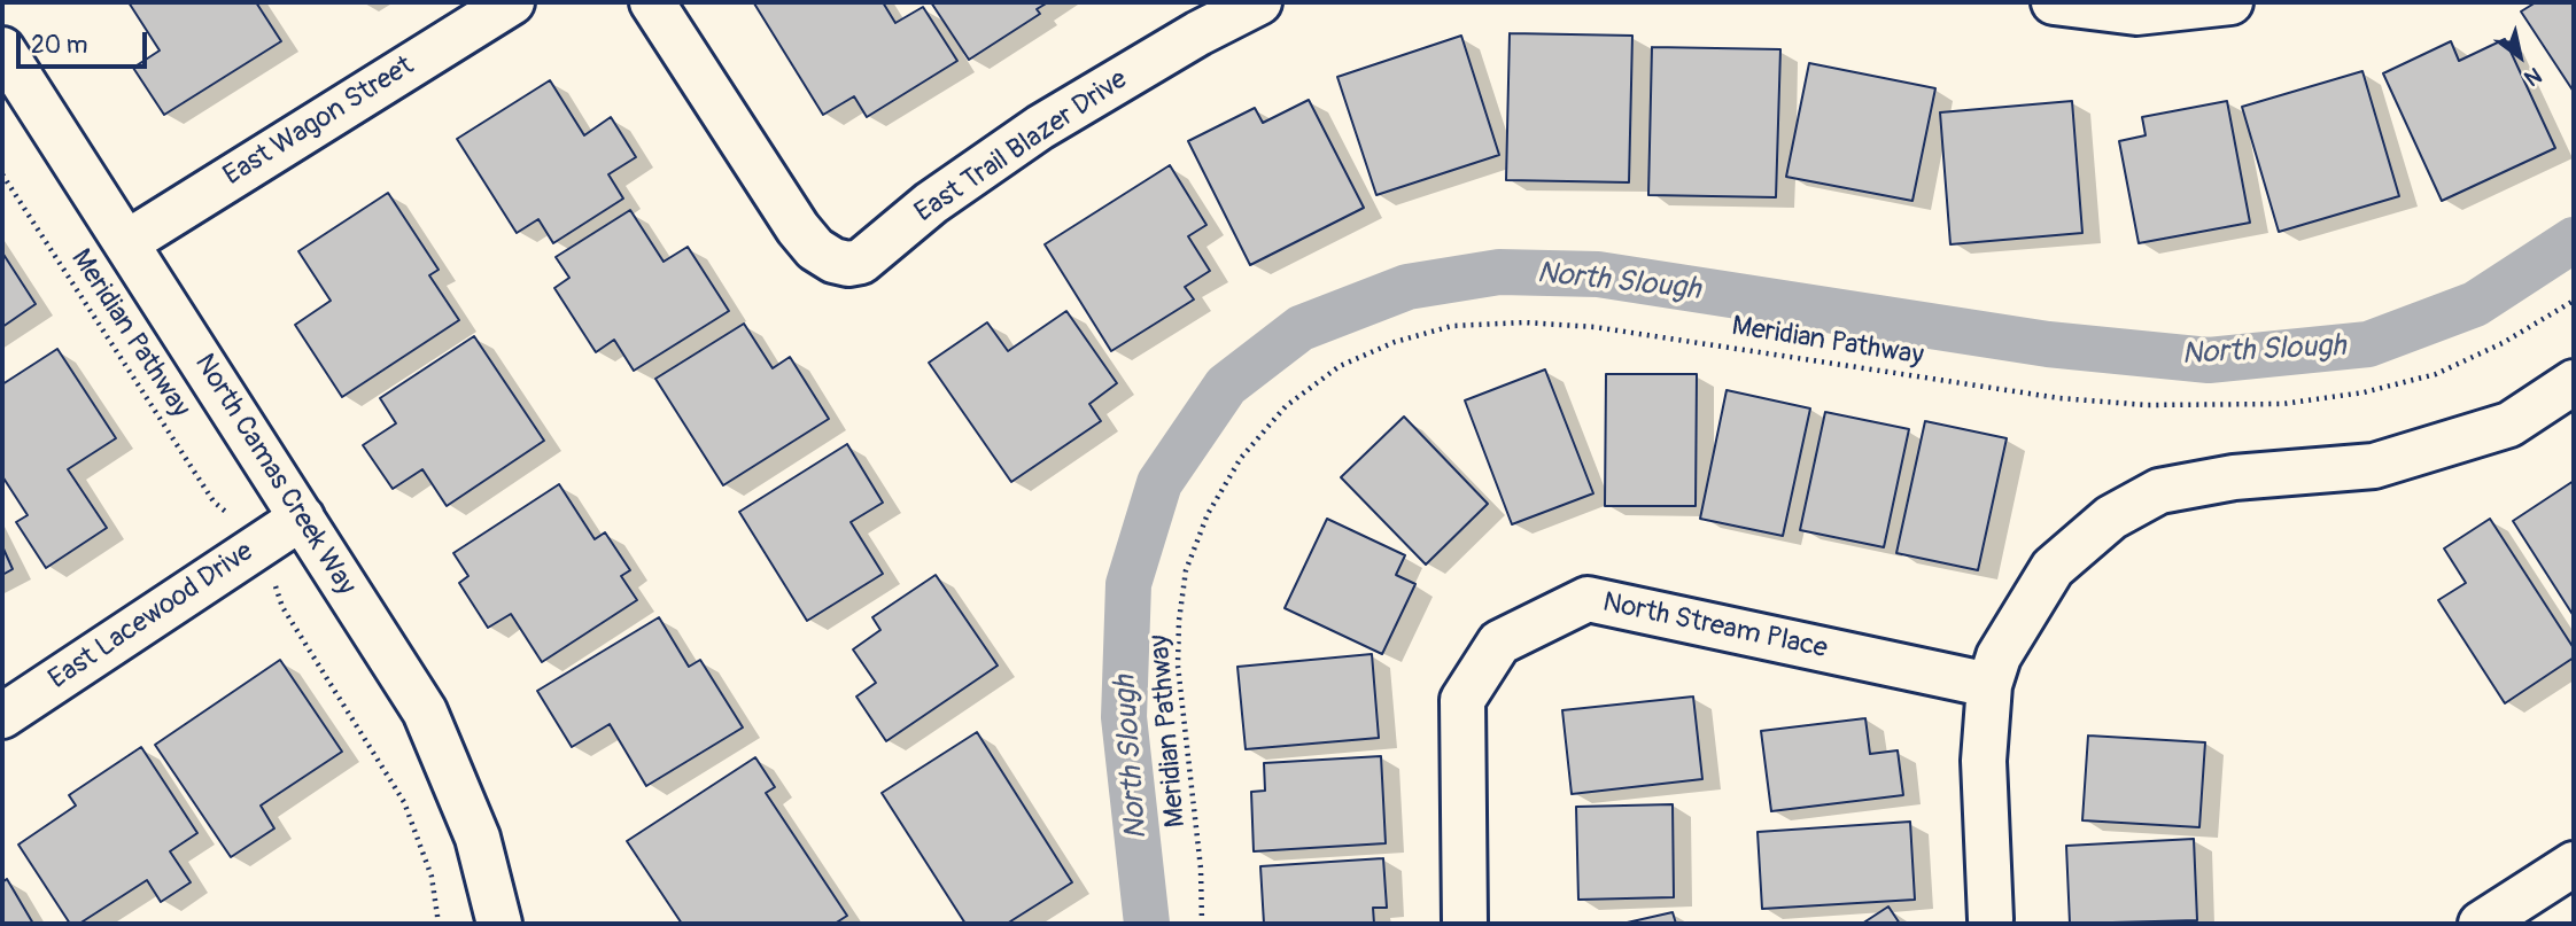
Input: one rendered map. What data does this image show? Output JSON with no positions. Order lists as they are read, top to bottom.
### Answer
{
  "streets": {
    "street": [
      "East Wagon Street",
      "East Trail Blazer Drive",
      "North Camas Creek Way",
      "East Lacewood Drive",
      "North Stream Place"
    ],
    "path": ["Meridian Pathway"]
  },
  "crossings": [
    ["East Wagon Street", "North Camas Creek Way"],
    ["North Camas Creek Way", "East Lacewood Drive"]
  ],
  "water": ["North Slough"],
  "scale_bar": "20 m",
  "north": "bottom right"
}
